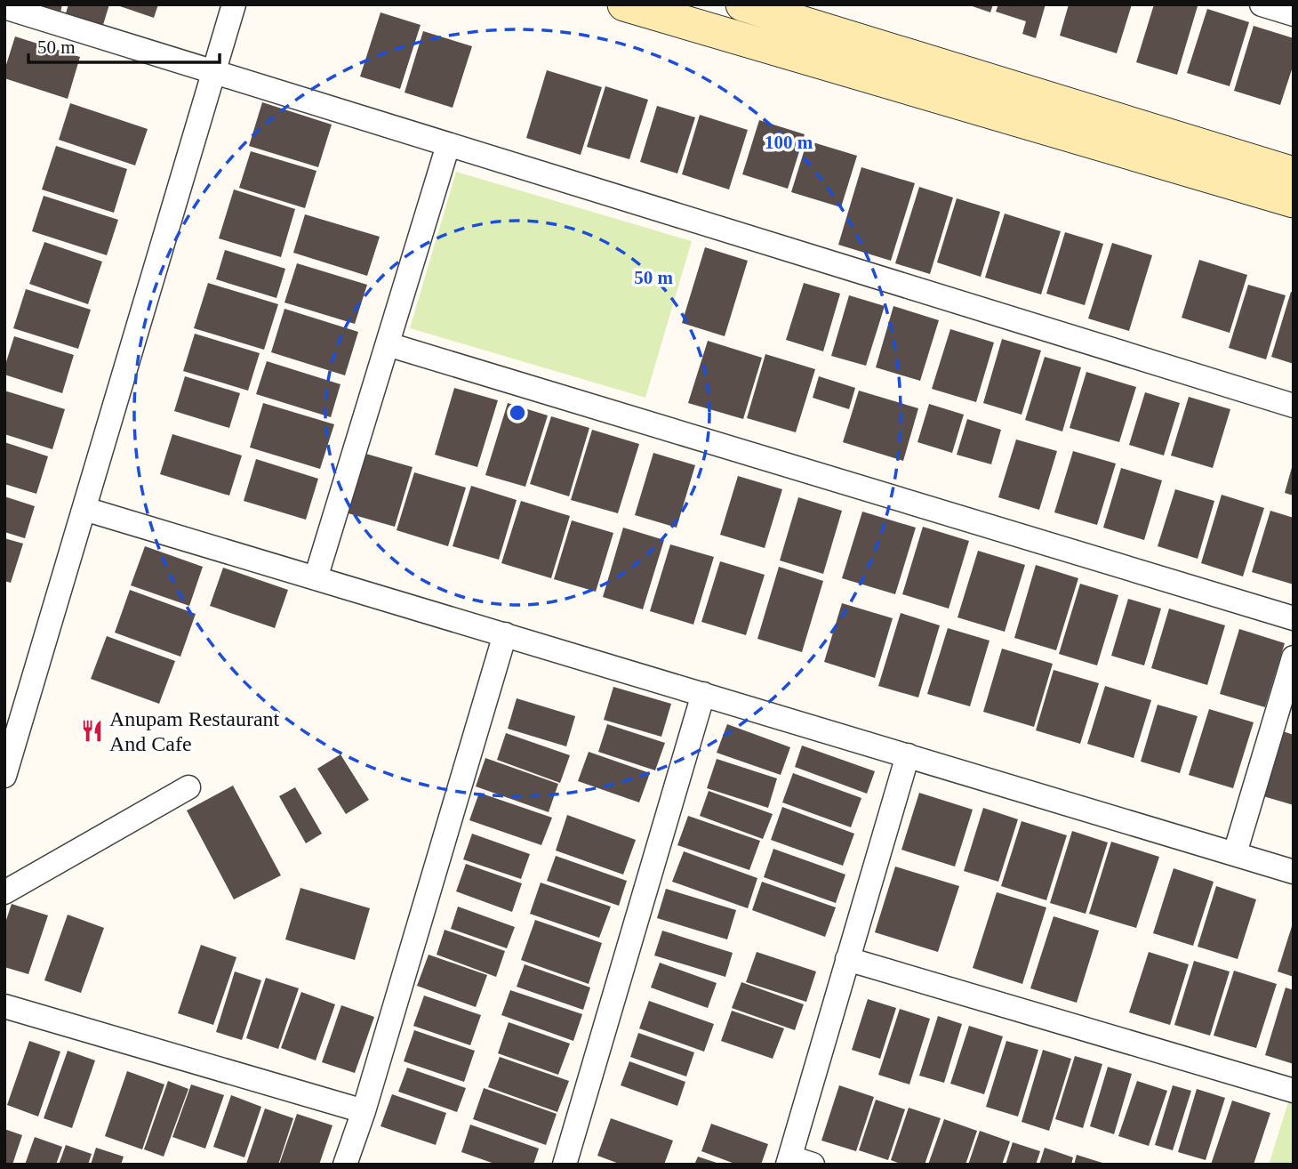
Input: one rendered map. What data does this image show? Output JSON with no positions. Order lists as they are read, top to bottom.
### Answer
{
  "places": {
    "restaurant": ["Anupam Restaurant And Cafe"]
  },
  "scale_bar": "50 m",
  "rings": ["100 m", "50 m"]
}
